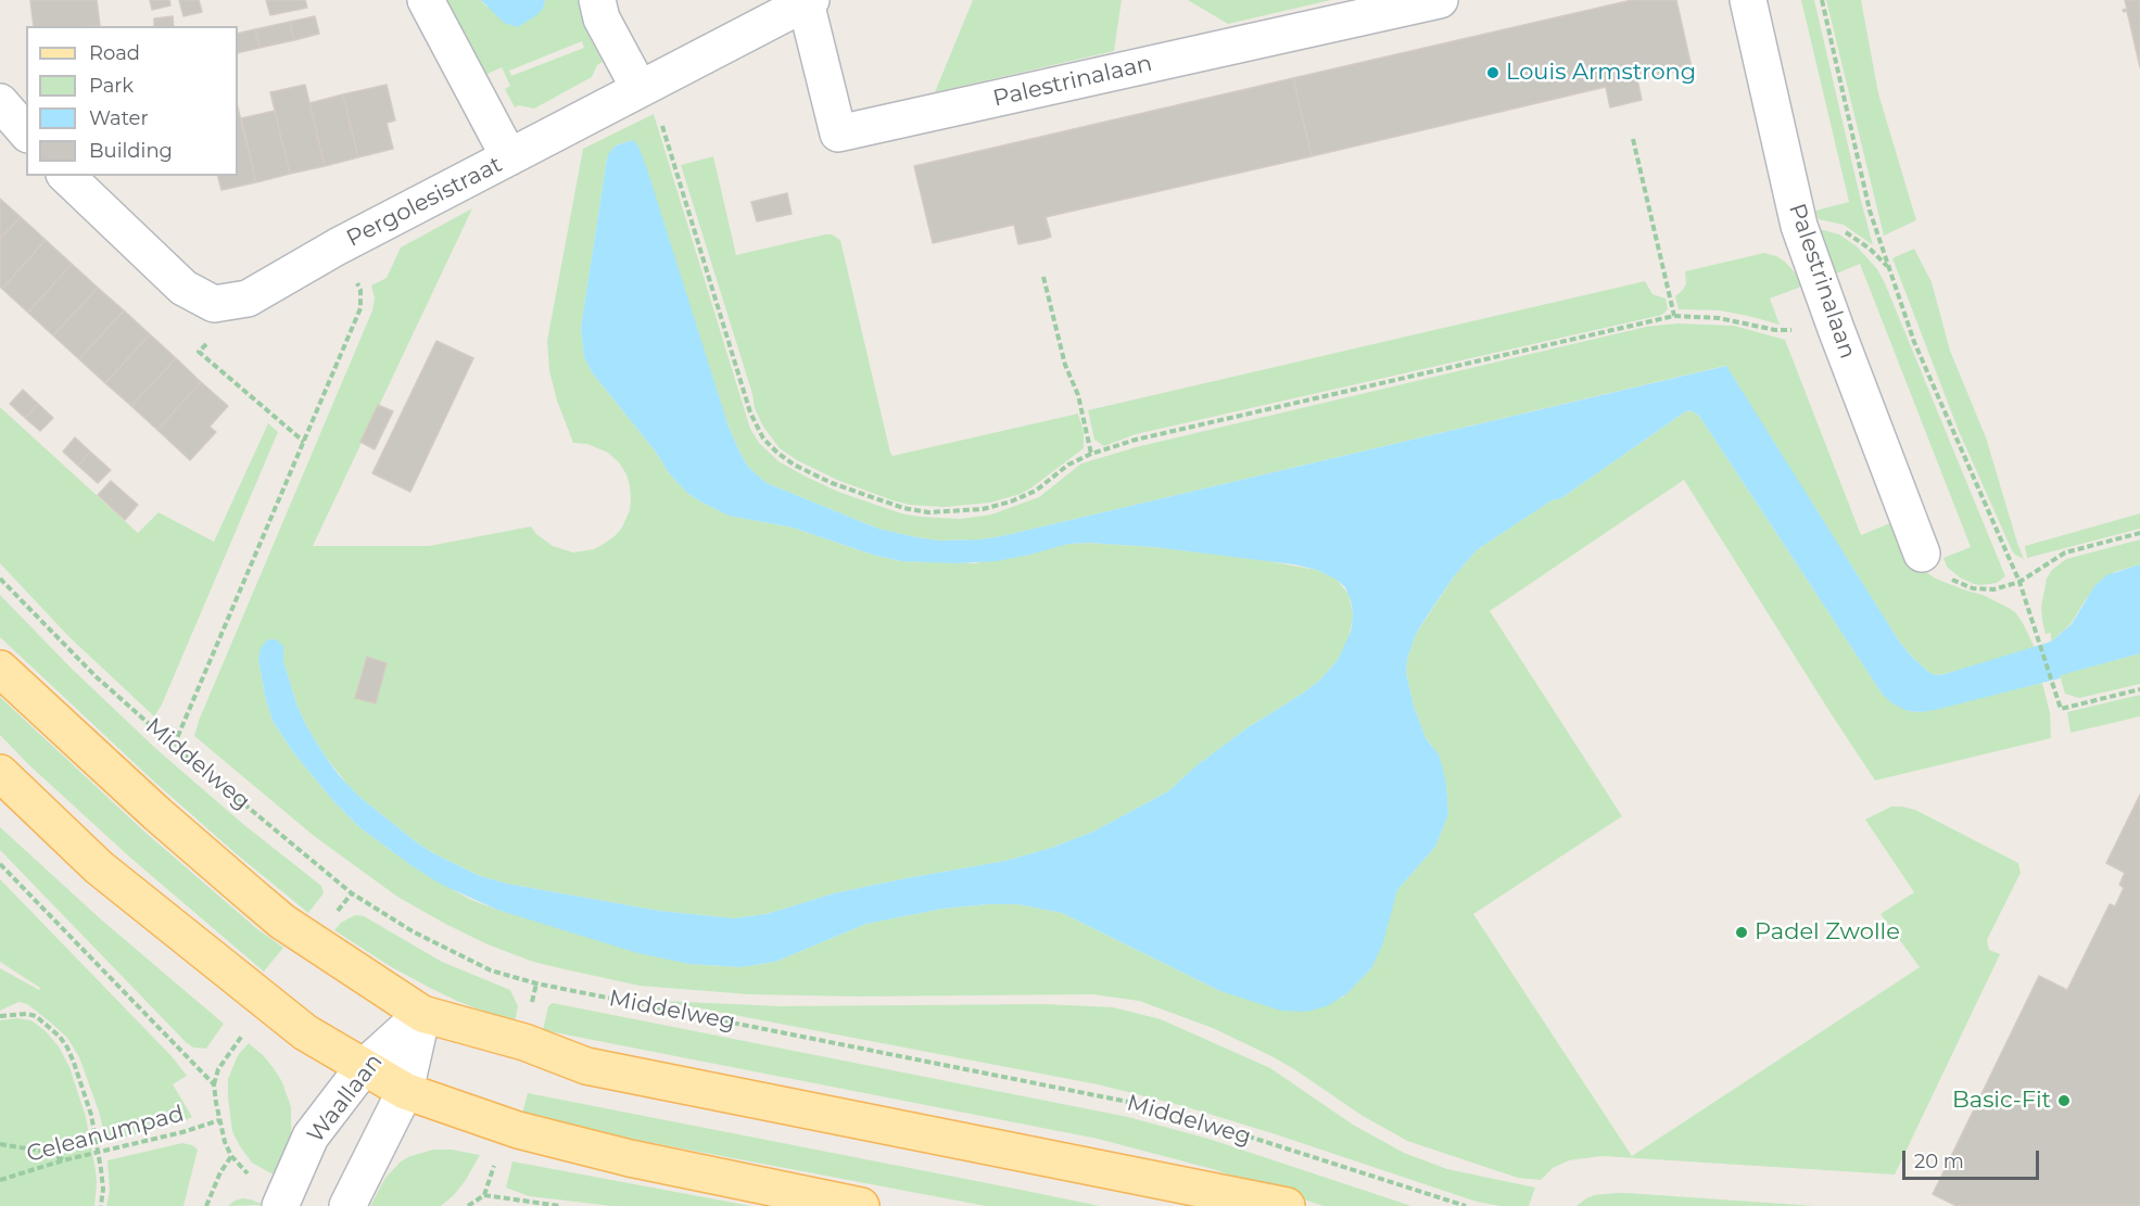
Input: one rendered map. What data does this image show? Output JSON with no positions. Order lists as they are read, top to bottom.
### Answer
{
  "streets": {
    "street": ["Palestrinalaan", "Pergolesistraat", "Waallaan"],
    "path": ["Middelweg", "Celeanumpad"]
  },
  "crossings": [
    ["Palestrinalaan", "Pergolesistraat"]
  ],
  "places": ["Louis Armstrong", "Padel Zwolle", "Basic-Fit"],
  "legend": [
    "Road",
    "Park",
    "Water",
    "Building"
  ],
  "scale_bar": "20 m"
}
